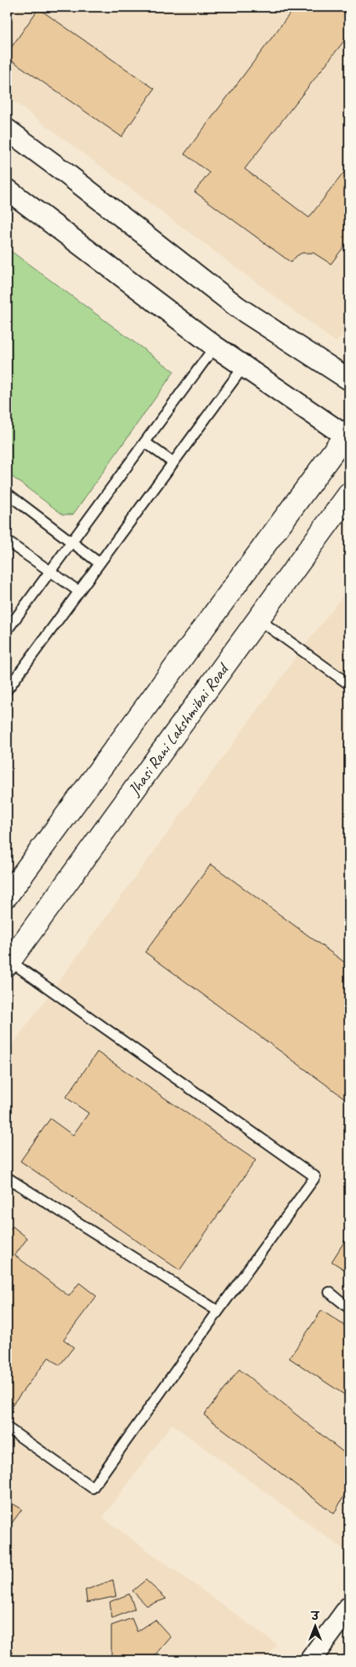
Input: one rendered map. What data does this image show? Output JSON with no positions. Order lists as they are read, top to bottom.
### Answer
{
  "streets": {
    "main road": ["Jhasi Rani Lakshmibai Road"]
  },
  "north": "top"
}
